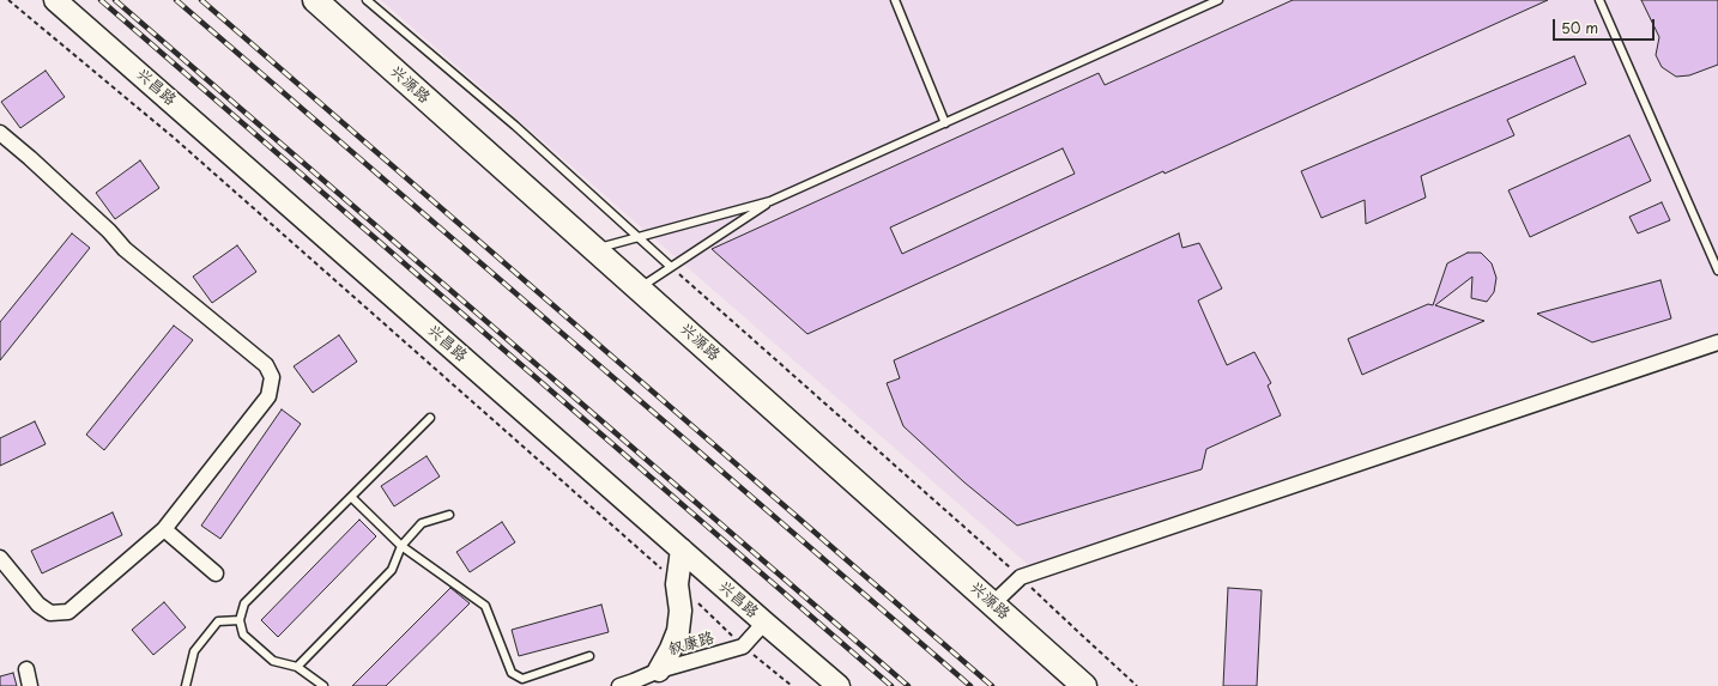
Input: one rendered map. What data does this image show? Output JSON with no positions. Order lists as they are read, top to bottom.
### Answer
{
  "streets": {
    "main road": ["兴源路", "兴昌路"],
    "street": ["叙康路"]
  },
  "scale_bar": "50 m"
}
